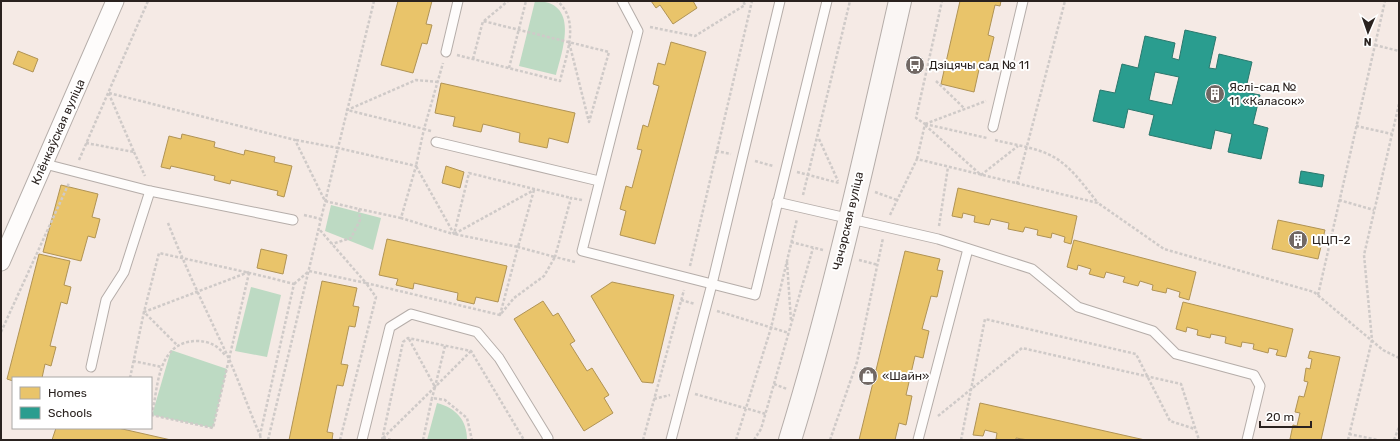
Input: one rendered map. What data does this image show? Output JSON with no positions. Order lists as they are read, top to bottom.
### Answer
{
  "streets": {
    "main road": ["Чачэрская вуліца"],
    "street": ["Клёнкаўская вуліца"]
  },
  "places": {
    "bus stop": ["Дзіцячы сад № 11"],
    "building": ["Яслі-сад № 11 «Каласок»", "ЦЦП-2"],
    "shop": ["«Шайн»"]
  },
  "legend": ["Homes", "Schools"],
  "scale_bar": "20 m",
  "north": "bottom"
}
